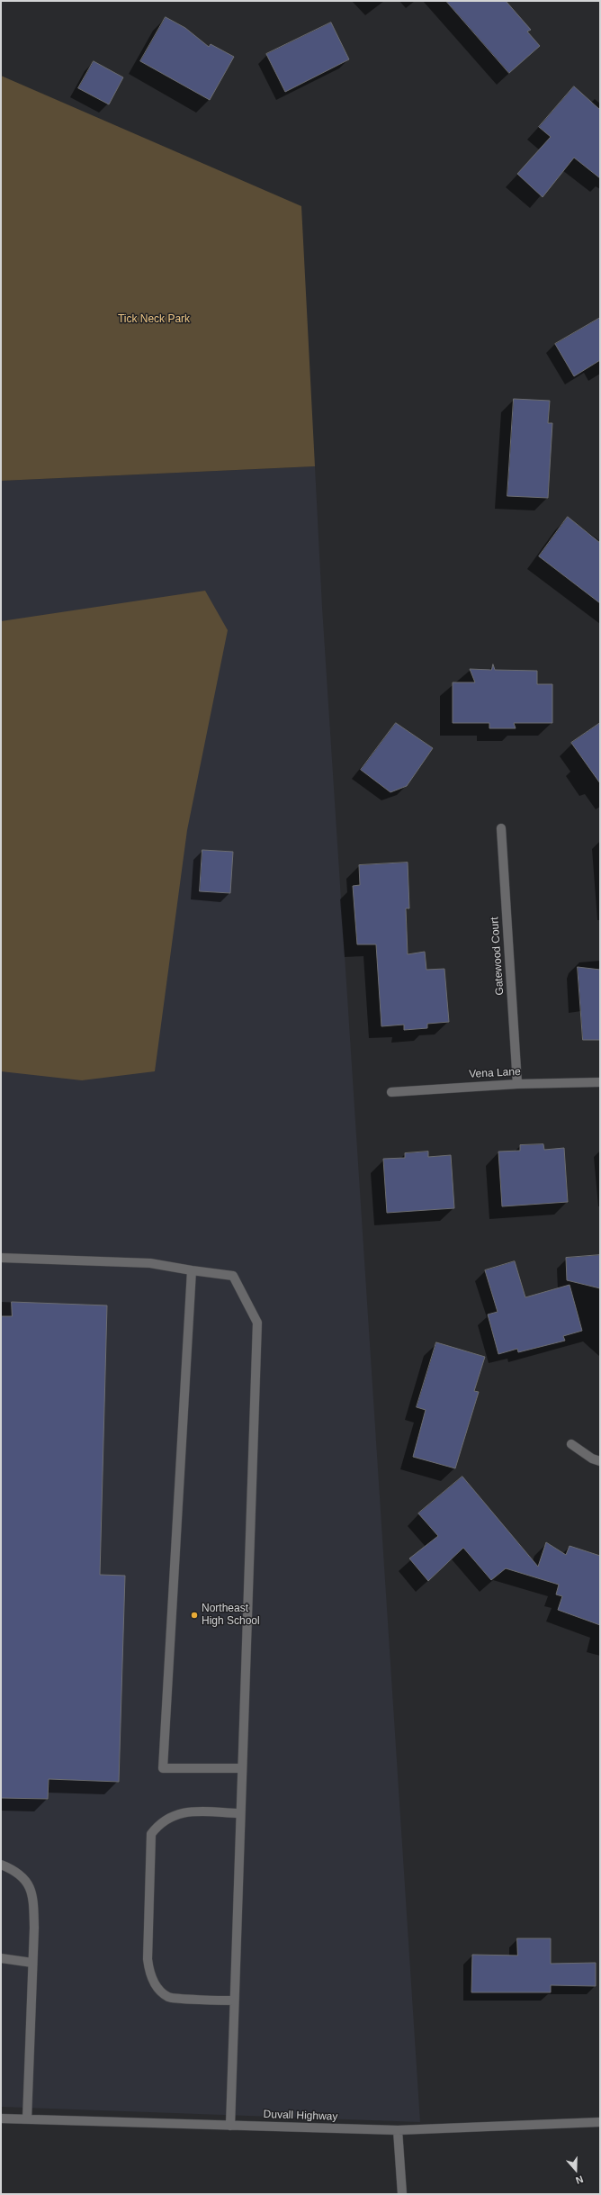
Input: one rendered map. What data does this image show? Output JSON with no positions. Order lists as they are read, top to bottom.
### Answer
{
  "streets": {
    "street": ["Gatewood Court", "Vena Lane", "Duvall Highway"]
  },
  "crossings": [
    ["Gatewood Court", "Vena Lane"]
  ],
  "parks": ["Tick Neck Park"],
  "places": ["Northeast High School"],
  "north": "bottom"
}
